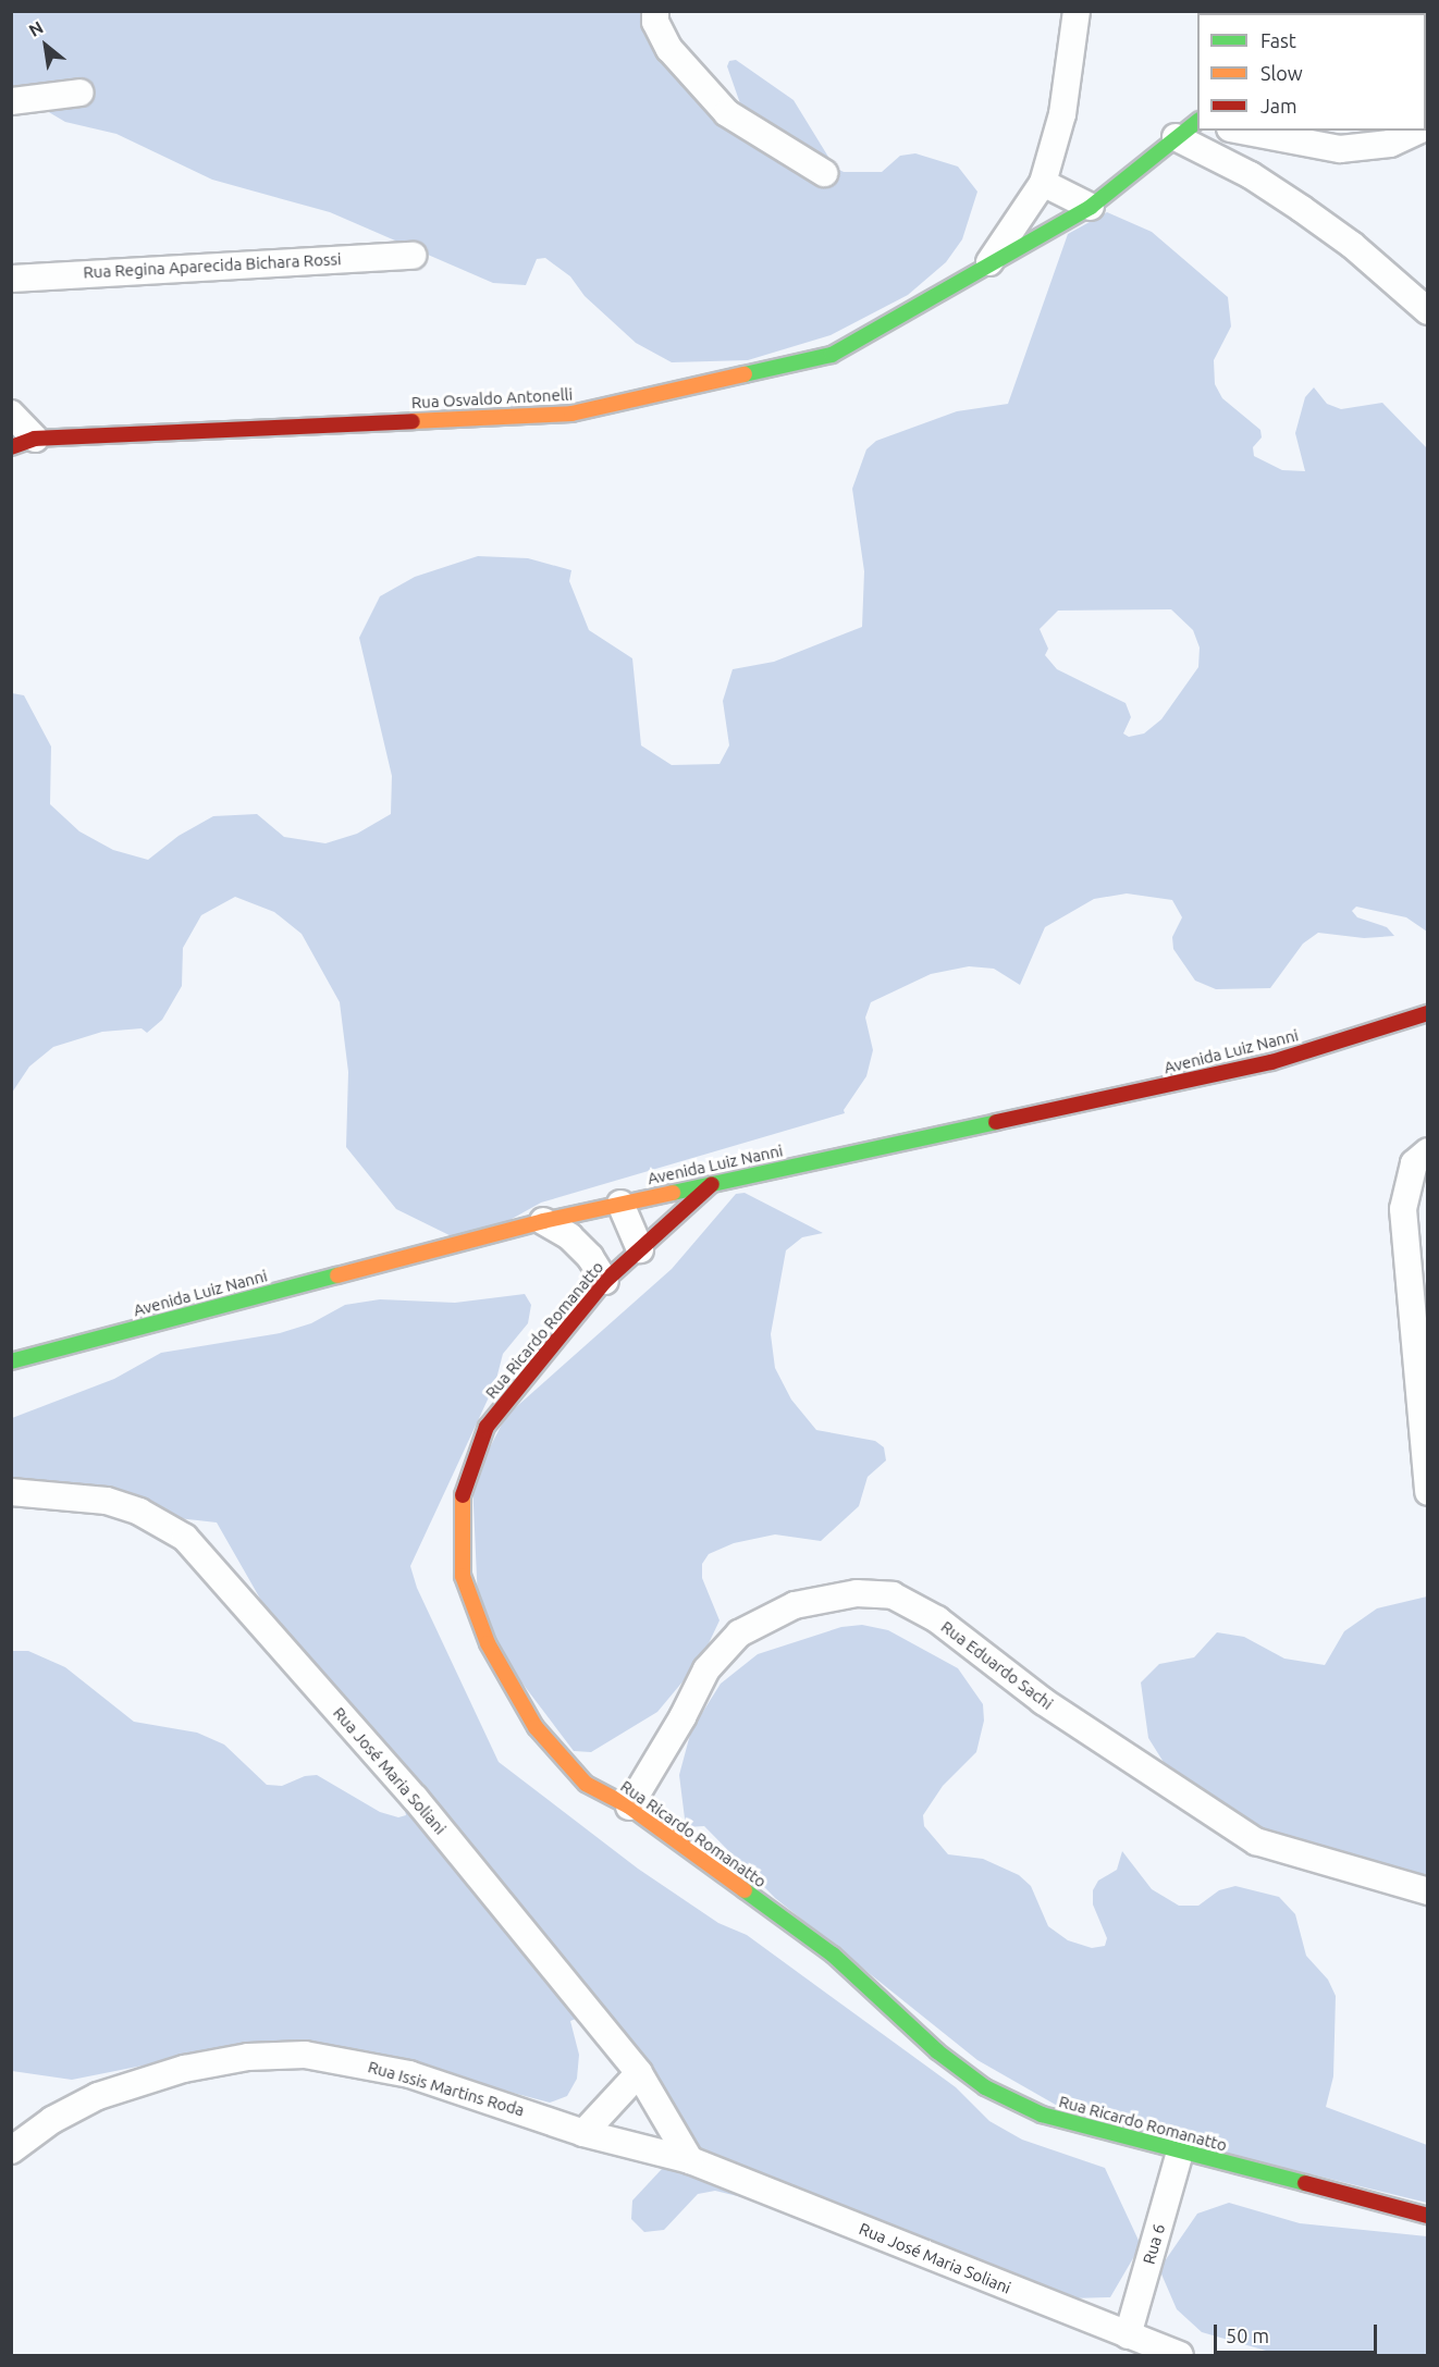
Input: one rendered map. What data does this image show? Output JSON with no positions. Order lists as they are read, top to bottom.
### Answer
{
  "streets": {
    "street": [
      "Rua Regina Aparecida Bichara Rossi",
      "Rua Osvaldo Antonelli",
      "Avenida Luiz Nanni",
      "Rua Ricardo Romanatto",
      "Rua Eduardo Sachi",
      "Rua José Maria Soliani",
      "Rua Issis Martins Roda",
      "Rua 6"
    ]
  },
  "crossings": [
    ["Avenida Luiz Nanni", "Rua Ricardo Romanatto"],
    ["Rua Ricardo Romanatto", "Rua Eduardo Sachi"],
    ["Rua Ricardo Romanatto", "Rua 6"],
    ["Rua José Maria Soliani", "Rua Issis Martins Roda"],
    ["Rua José Maria Soliani", "Rua 6"]
  ],
  "legend": ["Fast", "Slow", "Jam"],
  "scale_bar": "50 m",
  "north": "top left"
}
